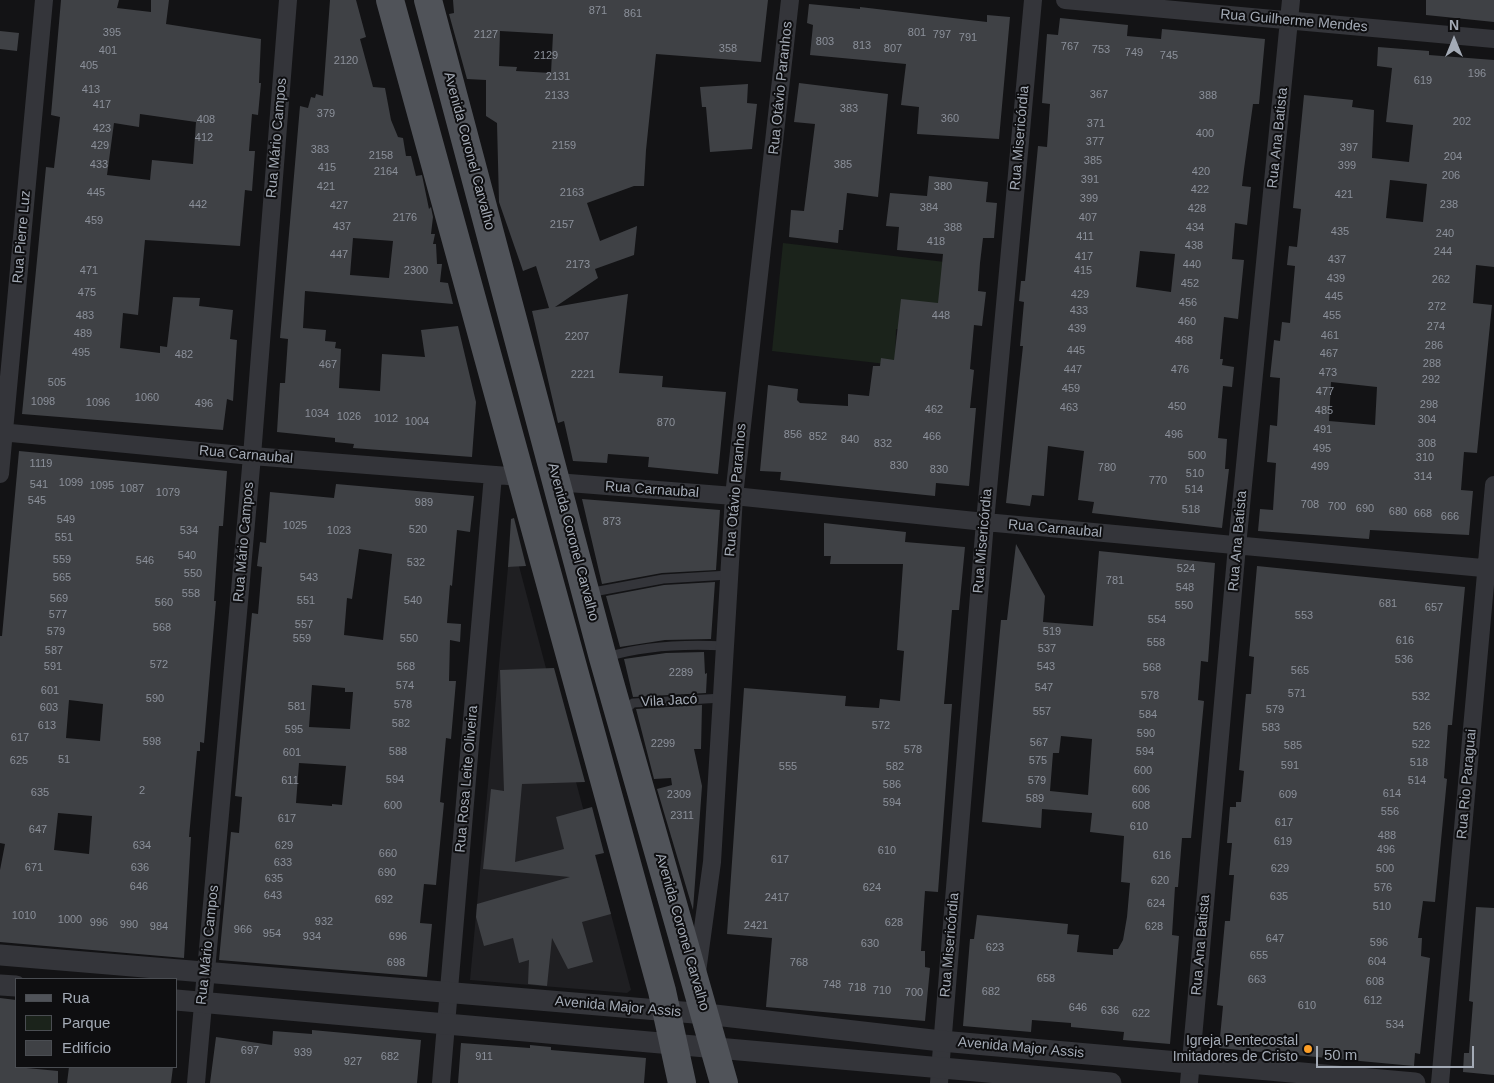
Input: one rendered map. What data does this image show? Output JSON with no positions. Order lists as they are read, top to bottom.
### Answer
{
  "streets": {
    "main road": ["Avenida Coronel Carvalho"],
    "street": [
      "Rua Guilherme Mendes",
      "Rua Otávio Paranhos",
      "Rua Mário Campos",
      "Rua Misericórdia",
      "Rua Ana Batista",
      "Rua Pierre Luz",
      "Rua Carnaubal",
      "Rua Rosa Leite Oliveira",
      "Rua Rio Paraguai",
      "Avenida Major Assis"
    ],
    "lane": ["Vila Jacó"]
  },
  "crossings": [
    ["Rua Guilherme Mendes", "Rua Ana Batista"],
    ["Rua Otávio Paranhos", "Avenida Coronel Carvalho"],
    ["Rua Otávio Paranhos", "Rua Carnaubal"],
    ["Rua Otávio Paranhos", "Vila Jacó"],
    ["Rua Mário Campos", "Rua Carnaubal"],
    ["Rua Mário Campos", "Avenida Major Assis"],
    ["Rua Misericórdia", "Rua Carnaubal"],
    ["Rua Misericórdia", "Avenida Major Assis"],
    ["Rua Ana Batista", "Rua Carnaubal"],
    ["Rua Ana Batista", "Avenida Major Assis"],
    ["Avenida Coronel Carvalho", "Rua Carnaubal"],
    ["Avenida Coronel Carvalho", "Vila Jacó"],
    ["Avenida Coronel Carvalho", "Avenida Major Assis"],
    ["Rua Pierre Luz", "Rua Carnaubal"],
    ["Rua Carnaubal", "Rua Rosa Leite Oliveira"],
    ["Rua Carnaubal", "Rua Rio Paraguai"],
    ["Rua Rosa Leite Oliveira", "Avenida Major Assis"]
  ],
  "places": ["Igreja Pentecostal Imitadores de Cristo"],
  "house_numbers": [
    "871",
    "861",
    "395",
    "801",
    "2127",
    "797",
    "791",
    "803",
    "813",
    "767",
    "358",
    "807",
    "753",
    "401",
    "749",
    "2129",
    "745",
    "2120",
    "405",
    "196",
    "2131",
    "619",
    "413",
    "367",
    "2133",
    "388",
    "417",
    "383",
    "379",
    "360",
    "408",
    "202",
    "371",
    "423",
    "400",
    "412",
    "377",
    "429",
    "2159",
    "397",
    "383",
    "2158",
    "204",
    "385",
    "433",
    "385",
    "399",
    "415",
    "2164",
    "420",
    "206",
    "391",
    "421",
    "380",
    "422",
    "445",
    "2163",
    "421",
    "399",
    "442",
    "238",
    "427",
    "384",
    "428",
    "2176",
    "407",
    "459",
    "2157",
    "437",
    "388",
    "434",
    "435",
    "240",
    "411",
    "418",
    "438",
    "244",
    "447",
    "417",
    "437",
    "2173",
    "440",
    "471",
    "2300",
    "415",
    "439",
    "262",
    "452",
    "475",
    "429",
    "445",
    "456",
    "272",
    "433",
    "483",
    "448",
    "455",
    "460",
    "274",
    "439",
    "489",
    "461",
    "2207",
    "468",
    "286",
    "445",
    "495",
    "467",
    "482",
    "288",
    "467",
    "447",
    "476",
    "473",
    "2221",
    "292",
    "505",
    "459",
    "477",
    "1060",
    "1098",
    "1096",
    "496",
    "298",
    "450",
    "463",
    "462",
    "485",
    "1034",
    "1026",
    "1012",
    "304",
    "1004",
    "870",
    "491",
    "856",
    "496",
    "852",
    "466",
    "840",
    "832",
    "308",
    "495",
    "500",
    "310",
    "1119",
    "830",
    "499",
    "780",
    "830",
    "510",
    "314",
    "770",
    "1099",
    "541",
    "1095",
    "1087",
    "514",
    "1079",
    "545",
    "989",
    "708",
    "700",
    "690",
    "518",
    "680",
    "668",
    "666",
    "549",
    "873",
    "1025",
    "520",
    "534",
    "1023",
    "551",
    "540",
    "559",
    "546",
    "532",
    "524",
    "550",
    "565",
    "543",
    "781",
    "548",
    "558",
    "569",
    "551",
    "540",
    "560",
    "681",
    "550",
    "657",
    "577",
    "553",
    "554",
    "557",
    "568",
    "579",
    "519",
    "559",
    "550",
    "616",
    "558",
    "537",
    "587",
    "536",
    "572",
    "591",
    "568",
    "543",
    "568",
    "565",
    "2289",
    "574",
    "547",
    "601",
    "571",
    "578",
    "532",
    "590",
    "578",
    "581",
    "603",
    "579",
    "557",
    "584",
    "582",
    "613",
    "572",
    "526",
    "583",
    "595",
    "590",
    "617",
    "598",
    "567",
    "2299",
    "522",
    "585",
    "578",
    "588",
    "594",
    "601",
    "51",
    "625",
    "575",
    "518",
    "591",
    "555",
    "582",
    "600",
    "594",
    "611",
    "579",
    "514",
    "586",
    "606",
    "2",
    "635",
    "614",
    "2309",
    "609",
    "589",
    "594",
    "600",
    "608",
    "556",
    "2311",
    "617",
    "617",
    "610",
    "647",
    "488",
    "619",
    "634",
    "629",
    "496",
    "610",
    "660",
    "616",
    "617",
    "633",
    "671",
    "636",
    "629",
    "500",
    "690",
    "635",
    "620",
    "646",
    "624",
    "576",
    "643",
    "635",
    "2417",
    "692",
    "624",
    "510",
    "1010",
    "1000",
    "932",
    "996",
    "628",
    "990",
    "2421",
    "984",
    "628",
    "966",
    "954",
    "934",
    "696",
    "647",
    "596",
    "630",
    "623",
    "655",
    "604",
    "698",
    "768",
    "658",
    "663",
    "608",
    "748",
    "718",
    "710",
    "682",
    "700",
    "612",
    "610",
    "646",
    "636",
    "622",
    "534",
    "697",
    "939",
    "682",
    "911",
    "927"
  ],
  "legend": ["Rua", "Parque", "Edifício"],
  "scale_bar": "50 m",
  "north": "top"
}
